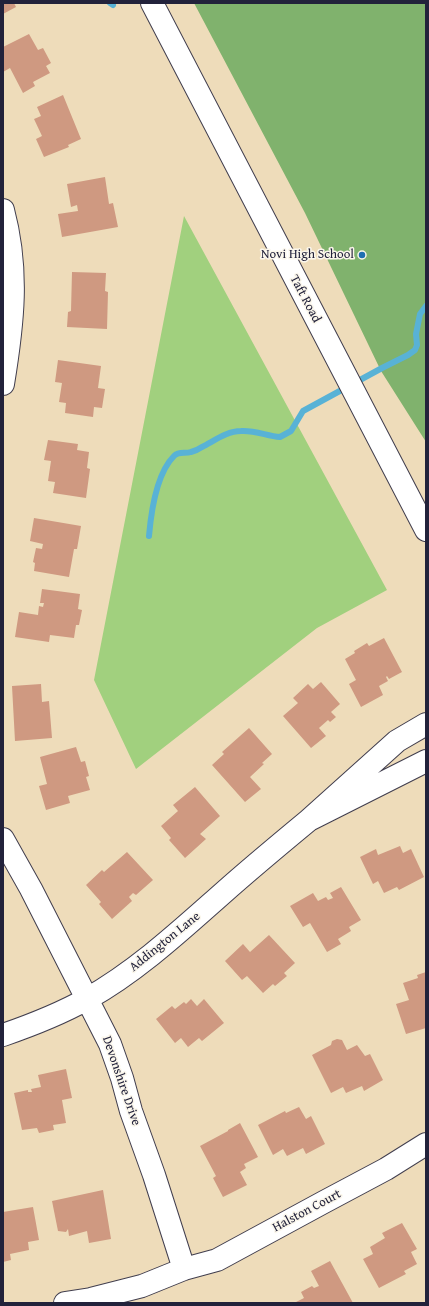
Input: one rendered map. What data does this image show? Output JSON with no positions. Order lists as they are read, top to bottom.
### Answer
{
  "streets": {
    "street": [
      "Taft Road",
      "Addington Lane",
      "Devonshire Drive",
      "Halston Court"
    ]
  },
  "crossings": [
    ["Addington Lane", "Devonshire Drive"],
    ["Devonshire Drive", "Halston Court"]
  ],
  "places": ["Novi High School"]
}
